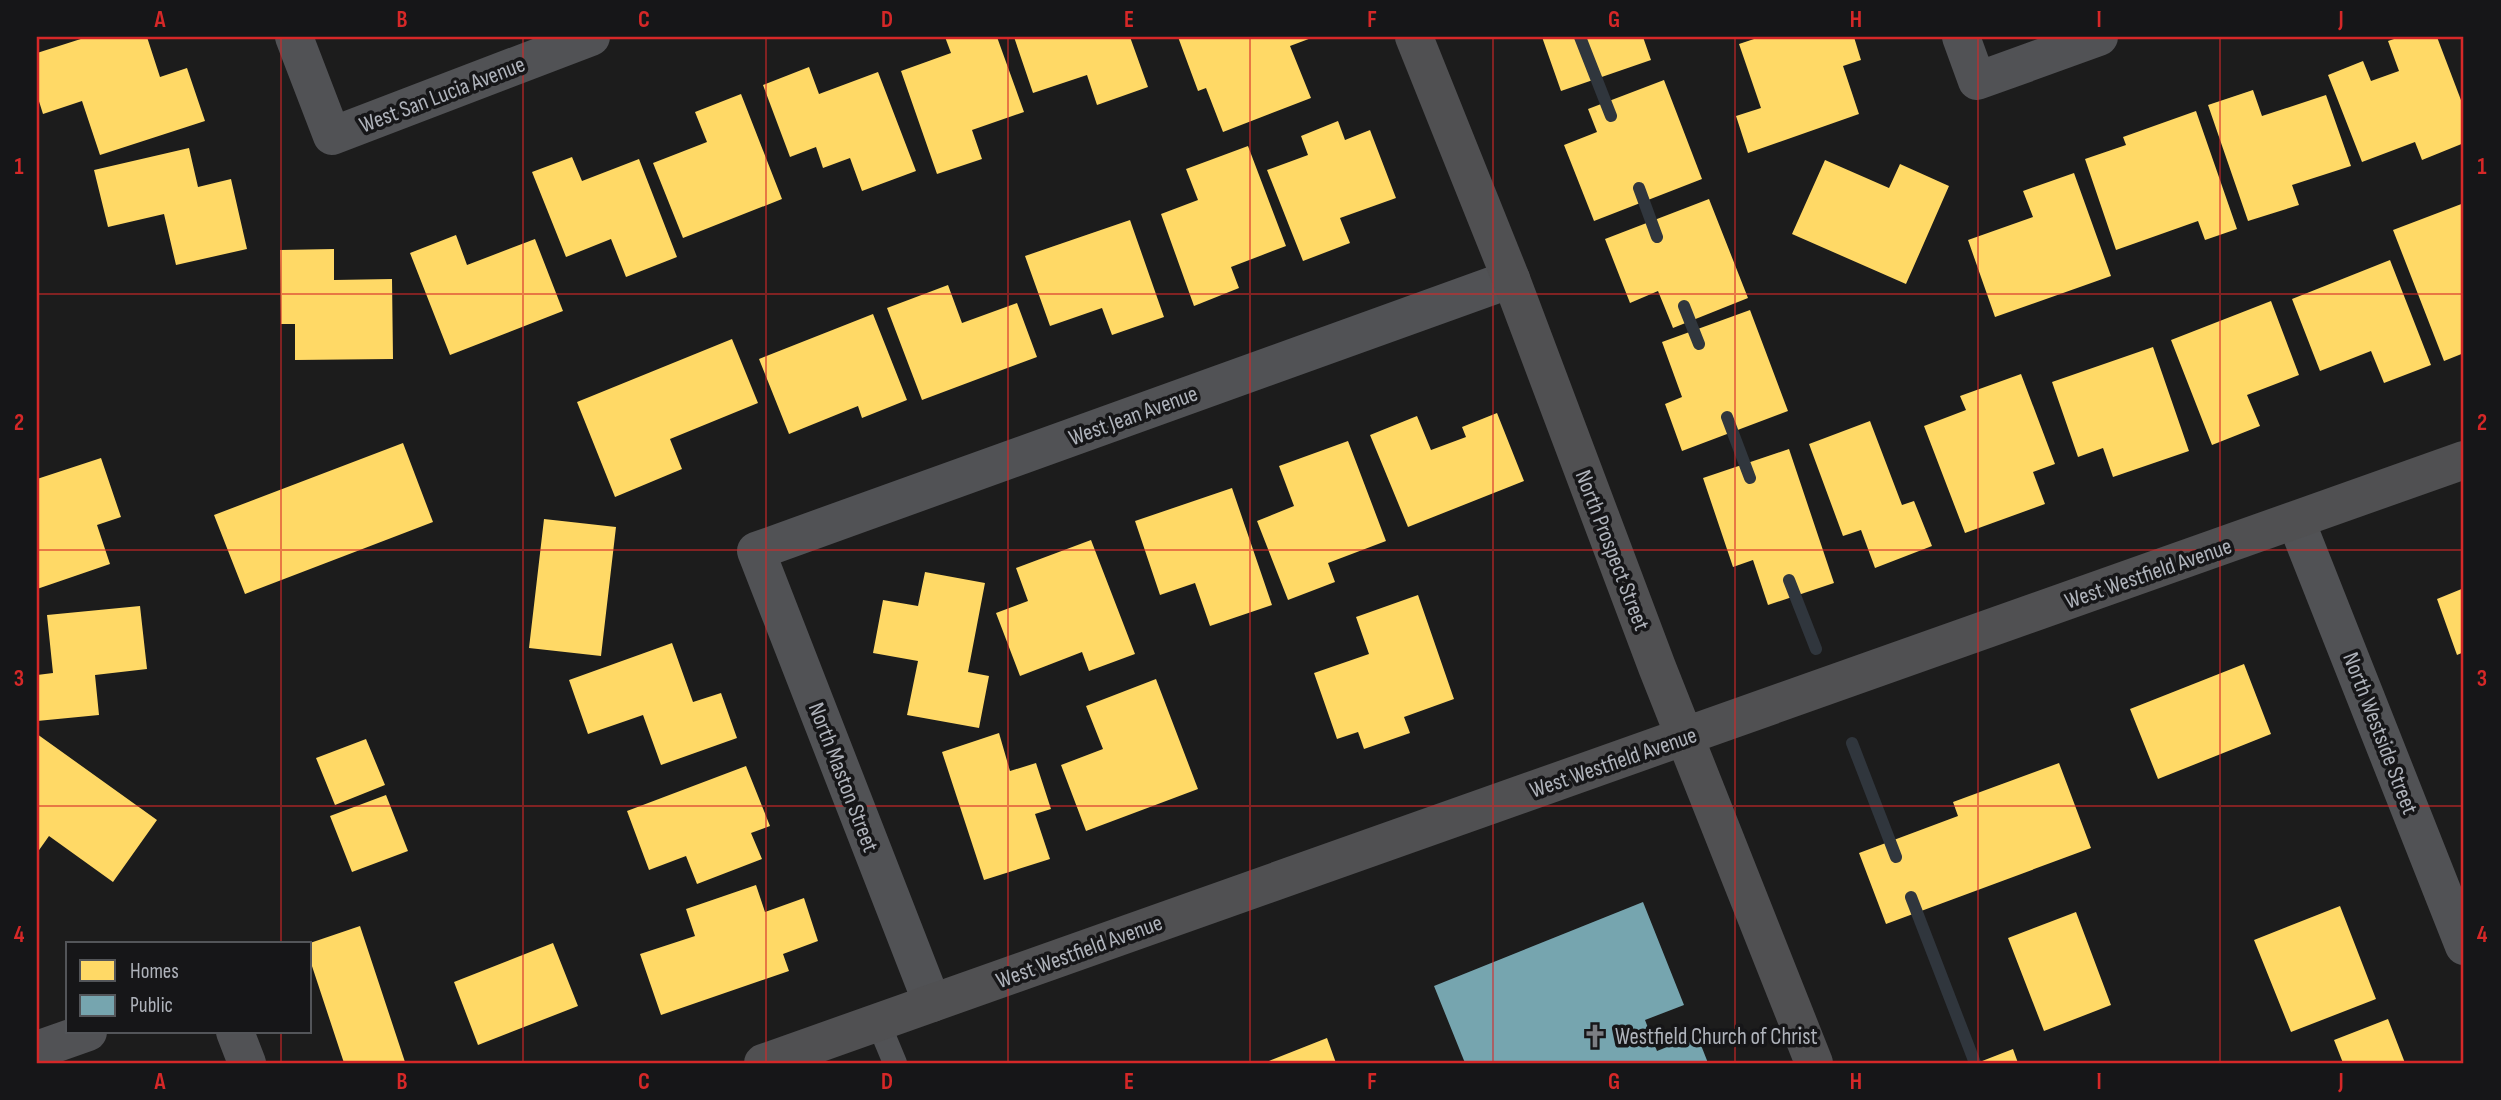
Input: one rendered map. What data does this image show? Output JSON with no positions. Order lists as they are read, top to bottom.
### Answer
{
  "streets": {
    "street": [
      "West San Lucia Avenue",
      "West Jean Avenue",
      "North Prospect Street",
      "West Westfield Avenue",
      "North Westside Street",
      "North Maston Street"
    ]
  },
  "crossings": [
    ["West Jean Avenue", "North Prospect Street"],
    ["West Jean Avenue", "North Maston Street"],
    ["North Prospect Street", "West Westfield Avenue"],
    ["West Westfield Avenue", "North Westside Street"],
    ["West Westfield Avenue", "North Maston Street"]
  ],
  "places": {
    "church": ["Westfield Church of Christ"]
  },
  "legend": ["Homes", "Public"],
  "grid": {
    "columns": [
      "A",
      "B",
      "C",
      "D",
      "E",
      "F",
      "G",
      "H",
      "I",
      "J"
    ],
    "rows": [
      "1",
      "2",
      "3",
      "4"
    ]
  }
}
